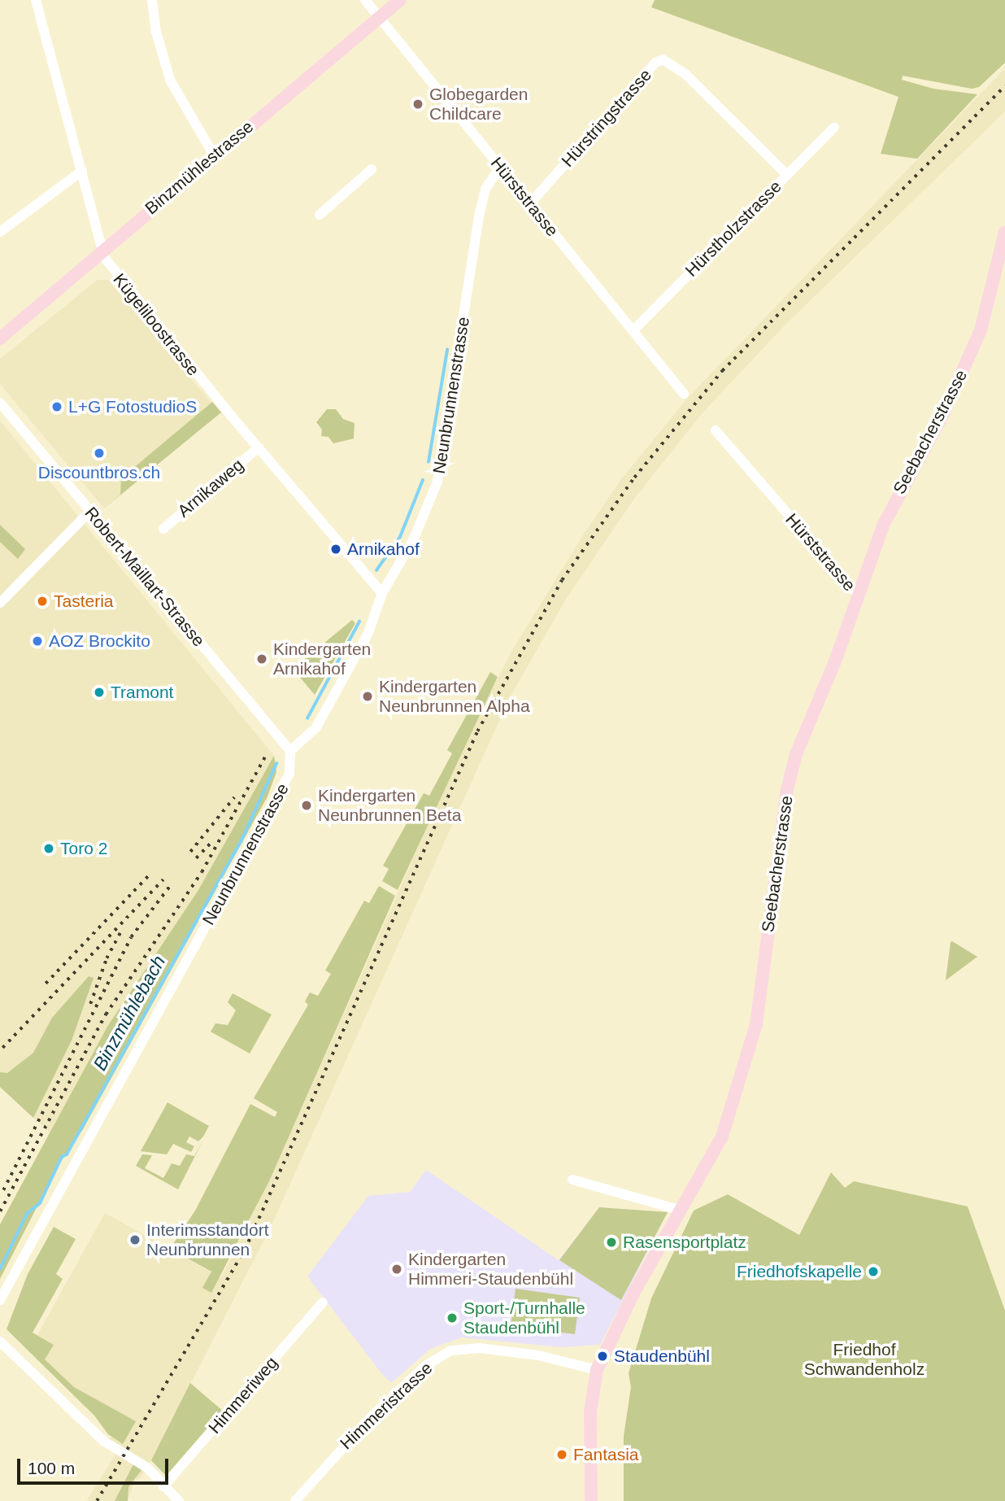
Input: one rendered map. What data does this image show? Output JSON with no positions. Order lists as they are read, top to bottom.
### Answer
{
  "streets": {
    "street": [
      "Hürstringstrasse",
      "Binzmühlestrasse",
      "Hürststrasse",
      "Hürstholzstrasse",
      "Kügeliloostrasse",
      "Neunbrunnenstrasse",
      "Seebacherstrasse",
      "Arnikaweg",
      "Robert-Maillart-Strasse",
      "Himmeriweg",
      "Himmeristrasse"
    ]
  },
  "crossings": [
    ["Hürstringstrasse", "Hürststrasse"],
    ["Hürstringstrasse", "Hürstholzstrasse"],
    ["Binzmühlestrasse", "Hürststrasse"],
    ["Binzmühlestrasse", "Kügeliloostrasse"],
    ["Hürststrasse", "Hürstholzstrasse"],
    ["Hürststrasse", "Neunbrunnenstrasse"],
    ["Hürststrasse", "Seebacherstrasse"],
    ["Kügeliloostrasse", "Neunbrunnenstrasse"],
    ["Kügeliloostrasse", "Arnikaweg"],
    ["Neunbrunnenstrasse", "Robert-Maillart-Strasse"],
    ["Seebacherstrasse", "Himmeristrasse"]
  ],
  "water": ["Binzmühlebach"],
  "parks": ["Friedhof Schwandenholz"],
  "places": [
    "Globegarden Childcare",
    "L+G FotostudioS",
    "Discountbros.ch",
    "Arnikahof",
    "Tasteria",
    "AOZ Brockito",
    "Kindergarten Arnikahof",
    "Tramont",
    "Kindergarten Neunbrunnen Alpha",
    "Kindergarten Neunbrunnen Beta",
    "Toro 2",
    "Interimsstandort Neunbrunnen",
    "Rasensportplatz",
    "Kindergarten Himmeri-Staudenbühl",
    "Friedhofskapelle",
    "Sport-/Turnhalle Staudenbühl",
    "Staudenbühl",
    "Fantasia"
  ],
  "scale_bar": "100 m"
}
